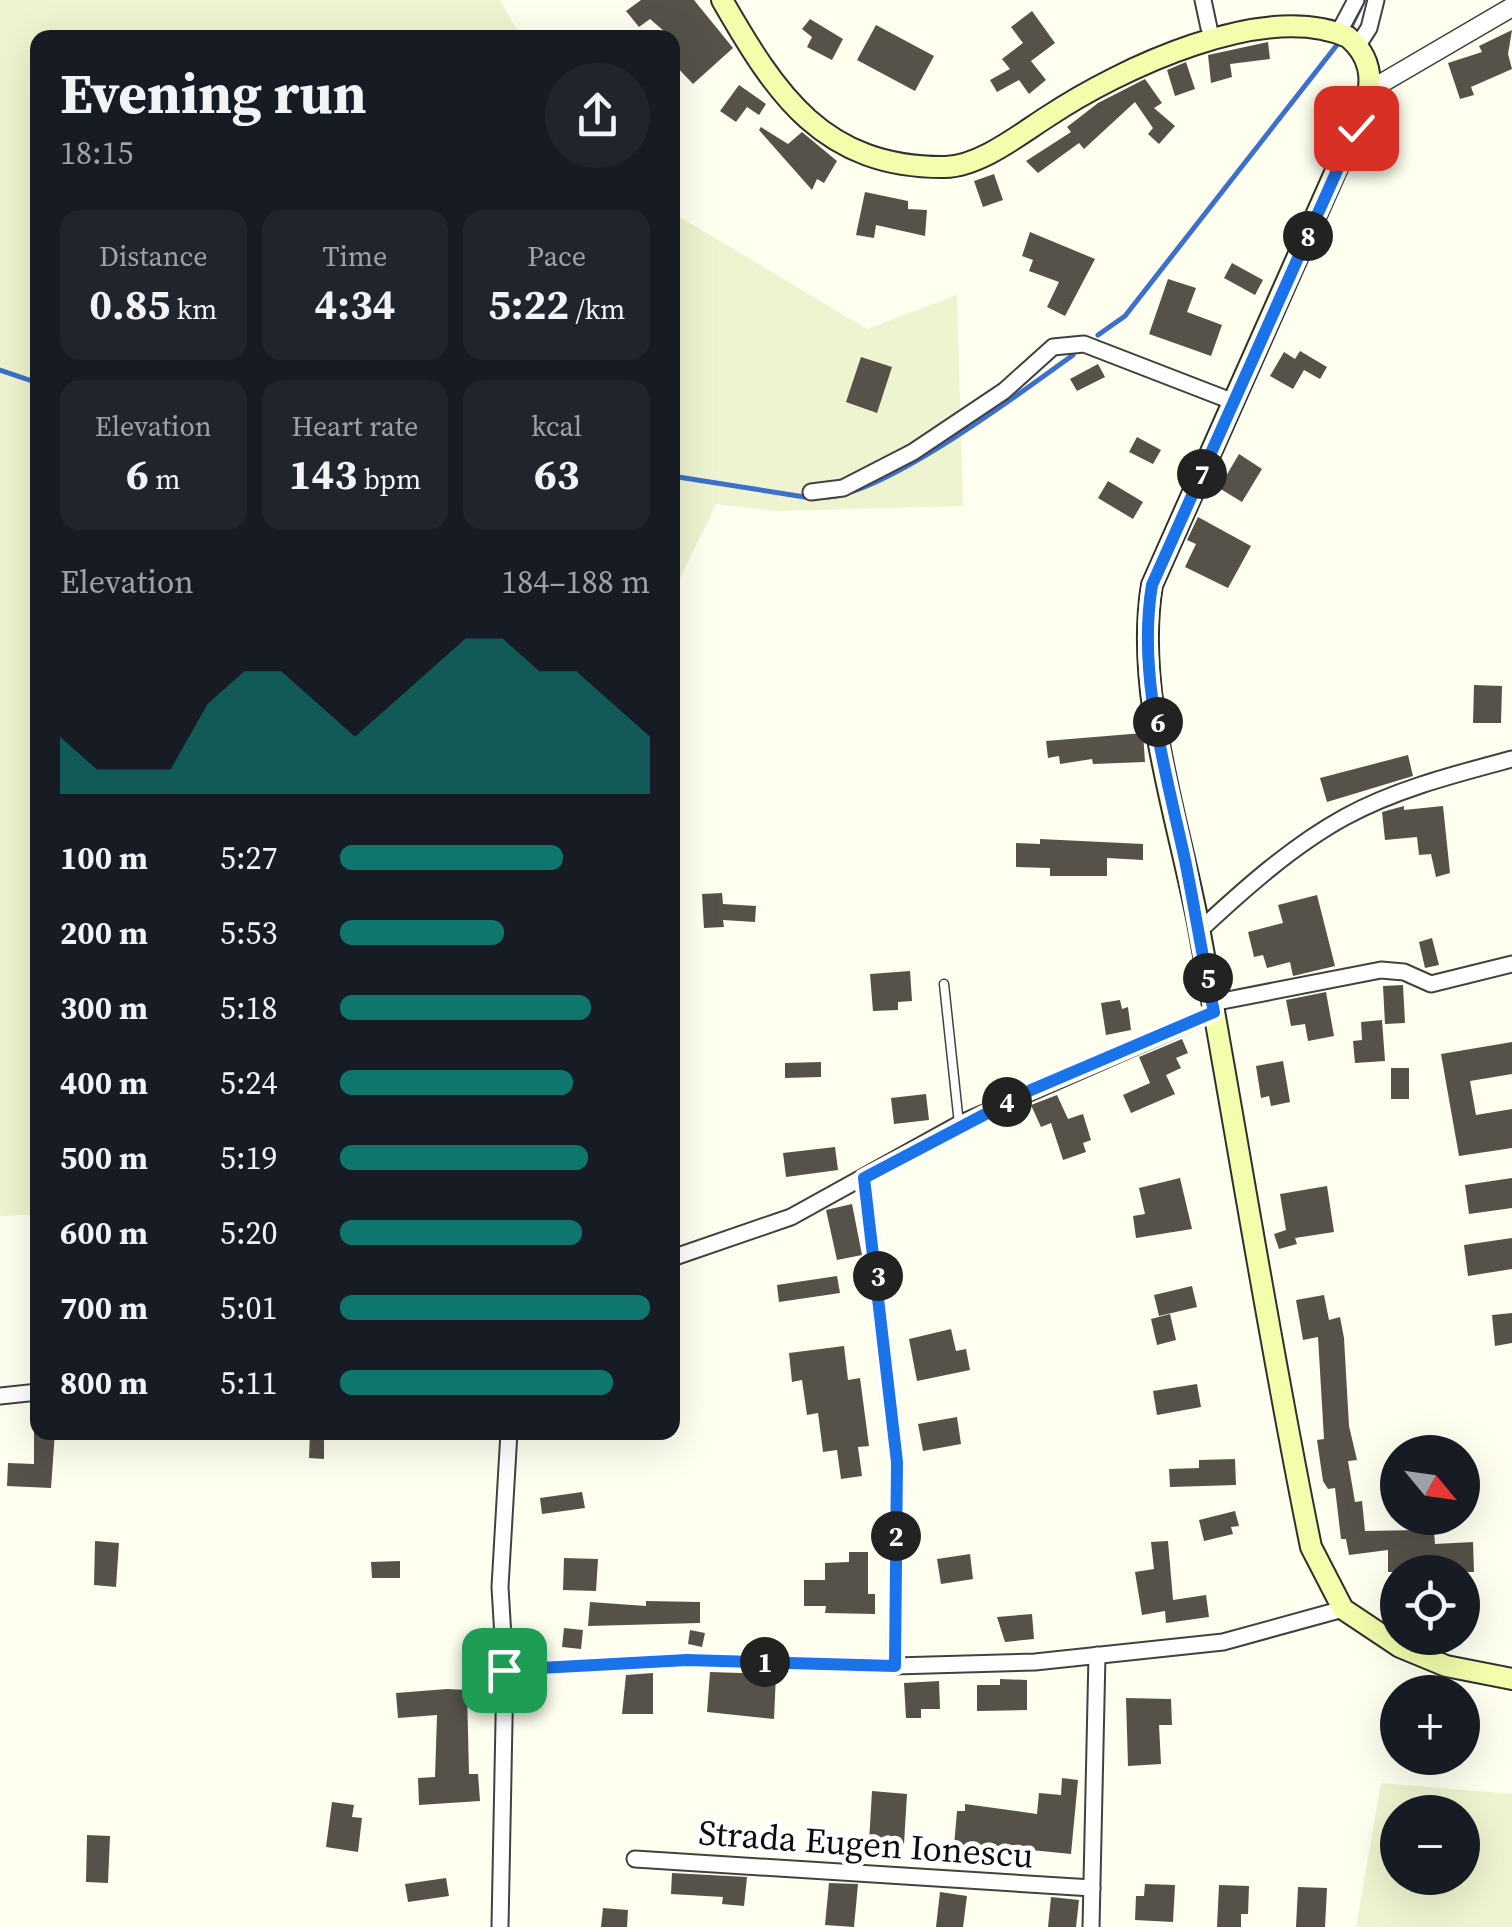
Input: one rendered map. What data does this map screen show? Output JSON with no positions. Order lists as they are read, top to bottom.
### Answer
{
  "streets": {
    "street": ["Strada Eugen Ionescu"]
  },
  "north": "bottom right",
  "page": {
    "heading": ["Evening run", "18:15"],
    "stats": [
      ["Distance", "0.85 km"],
      ["Time", "4:34"],
      ["Pace", "5:22 /km"],
      ["Elevation", "6 m"],
      ["Heart rate", "143 bpm"],
      ["kcal", "63"]
    ],
    "pins": [
      "8",
      "7",
      "6",
      "5",
      "4",
      "3",
      "2",
      "1"
    ],
    "chart": ["Elevation", "184–188 m"],
    "list": [
      {
        "name": "100 m",
        "note": "5:27"
      },
      {
        "name": "200 m",
        "note": "5:53"
      },
      {
        "name": "300 m",
        "note": "5:18"
      },
      {
        "name": "400 m",
        "note": "5:24"
      },
      {
        "name": "500 m",
        "note": "5:19"
      },
      {
        "name": "600 m",
        "note": "5:20"
      },
      {
        "name": "700 m",
        "note": "5:01"
      },
      {
        "name": "800 m",
        "note": "5:11"
      }
    ],
    "map_buttons": ["+", "−"]
  }
}
